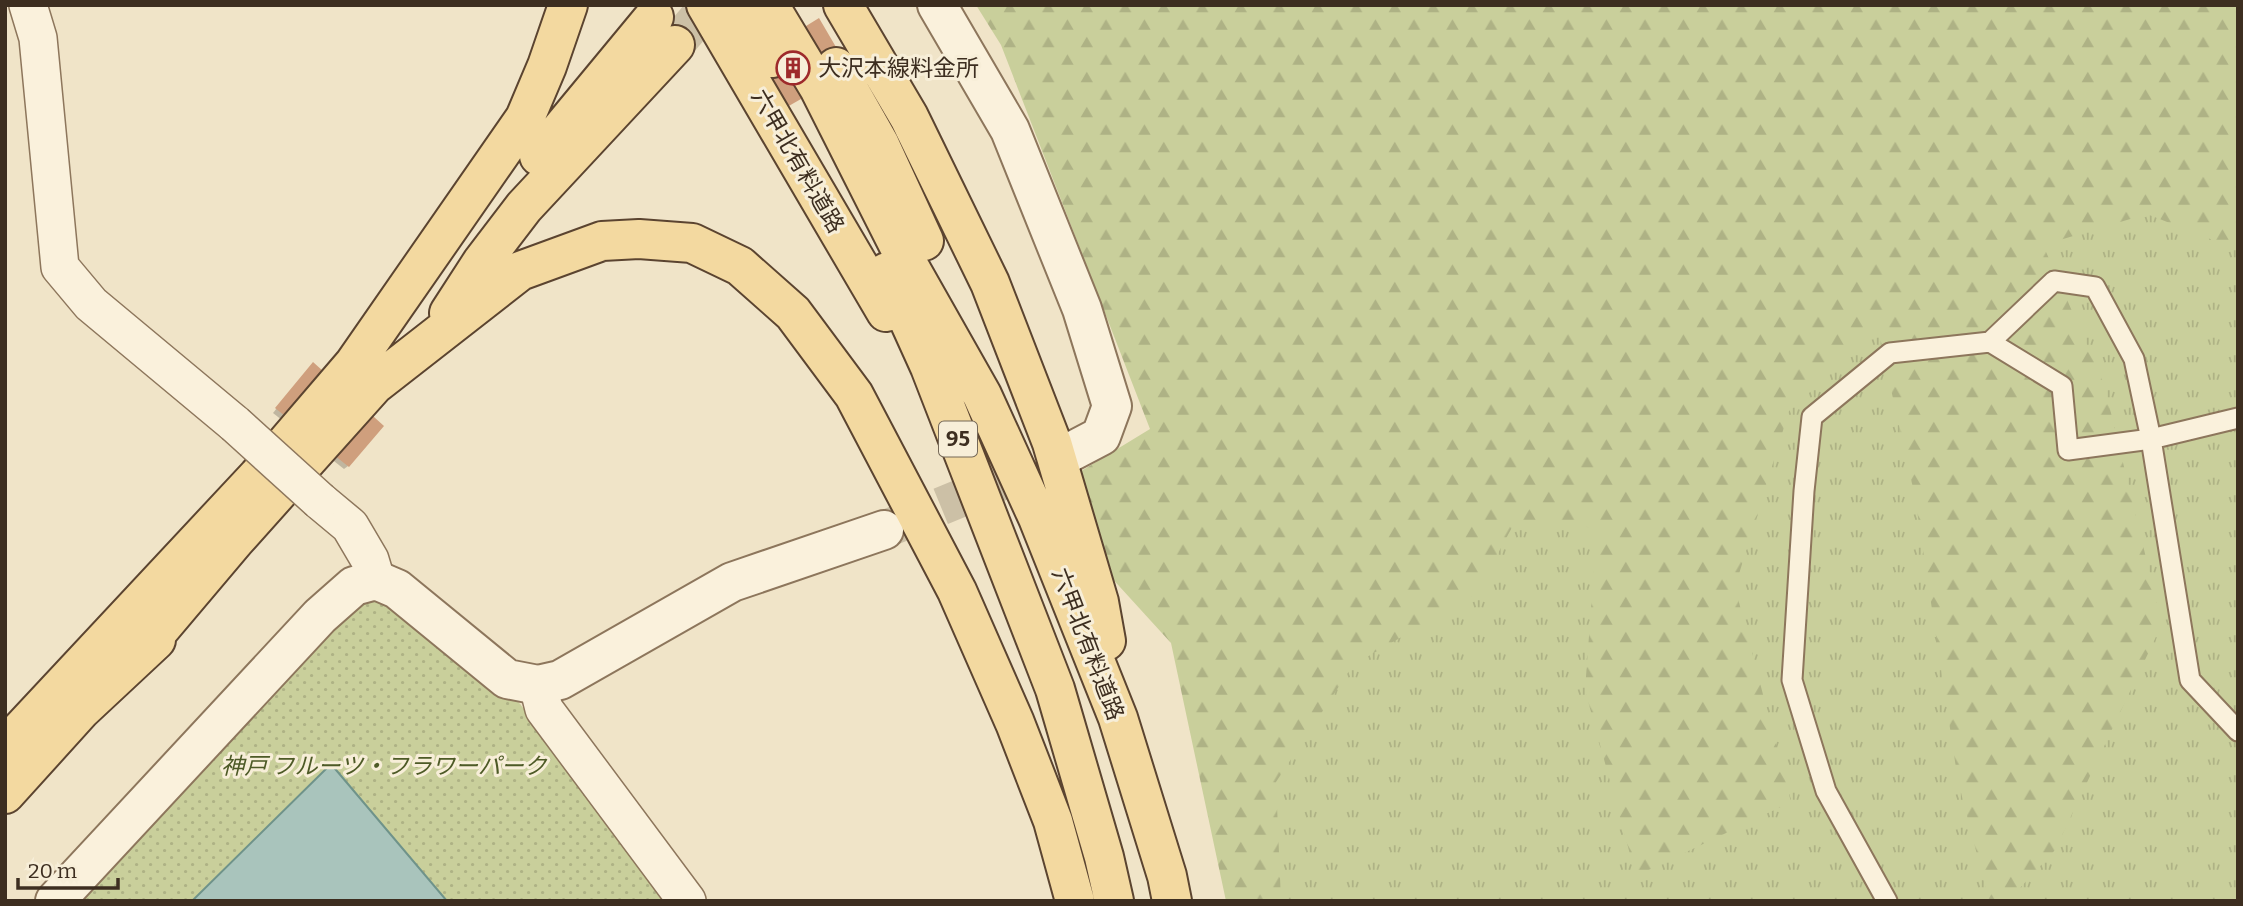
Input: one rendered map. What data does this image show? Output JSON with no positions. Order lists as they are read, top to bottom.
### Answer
{
  "streets": {
    "main road": ["六甲北有料道路", "95"]
  },
  "parks": ["神戸 フルーツ・フラワーパーク"],
  "places": {
    "building": ["大沢本線料金所"]
  },
  "scale_bar": "20 m"
}
